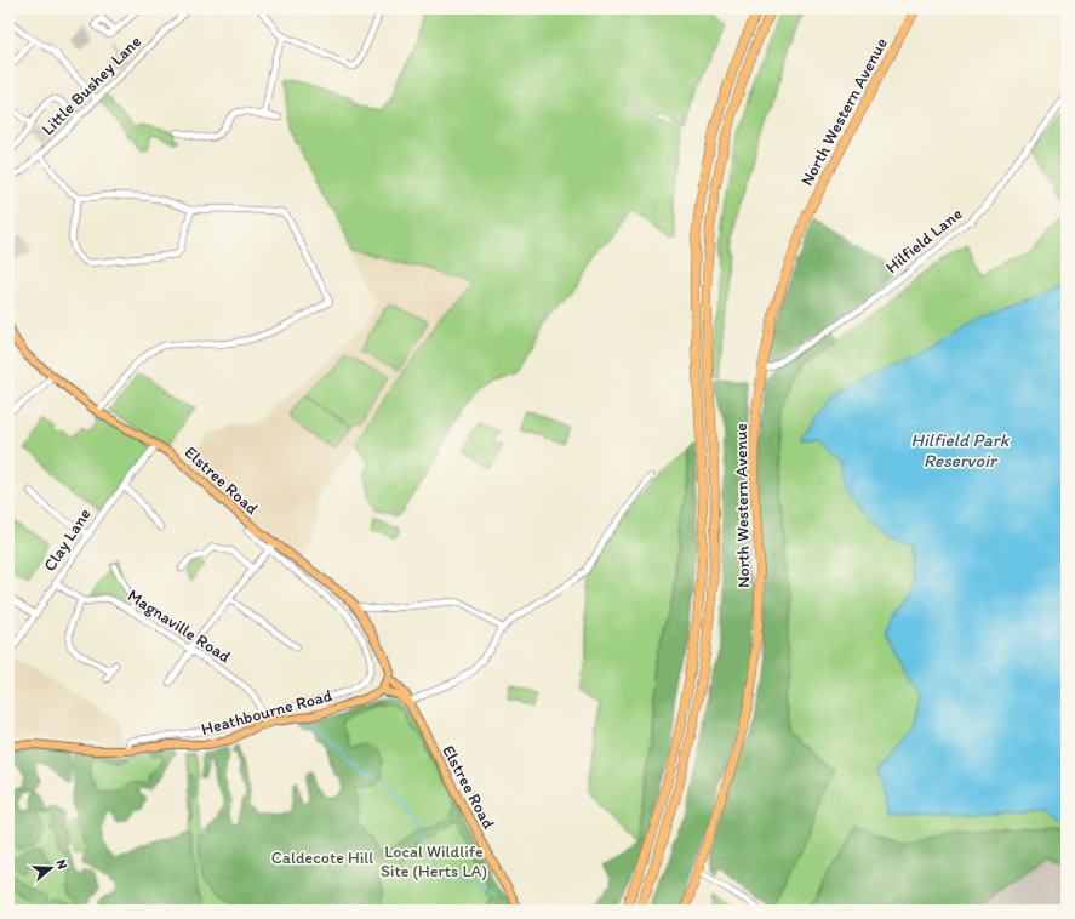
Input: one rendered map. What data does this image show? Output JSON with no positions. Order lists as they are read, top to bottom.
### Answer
{
  "streets": {
    "highway": ["North Western Avenue"],
    "main road": ["Elstree Road", "Heathbourne Road"],
    "street": [
      "Little Bushey Lane",
      "Hilfield Lane",
      "Clay Lane",
      "Magnaville Road"
    ]
  },
  "crossings": [
    ["North Western Avenue", "Hilfield Lane"],
    ["Elstree Road", "Clay Lane"],
    ["Elstree Road", "Heathbourne Road"],
    ["Magnaville Road", "Heathbourne Road"]
  ],
  "water": ["Hilfield Park Reservoir"],
  "parks": ["Local Wildlife Site (Herts LA)", "Caldecote Hill"],
  "north": "right"
}
